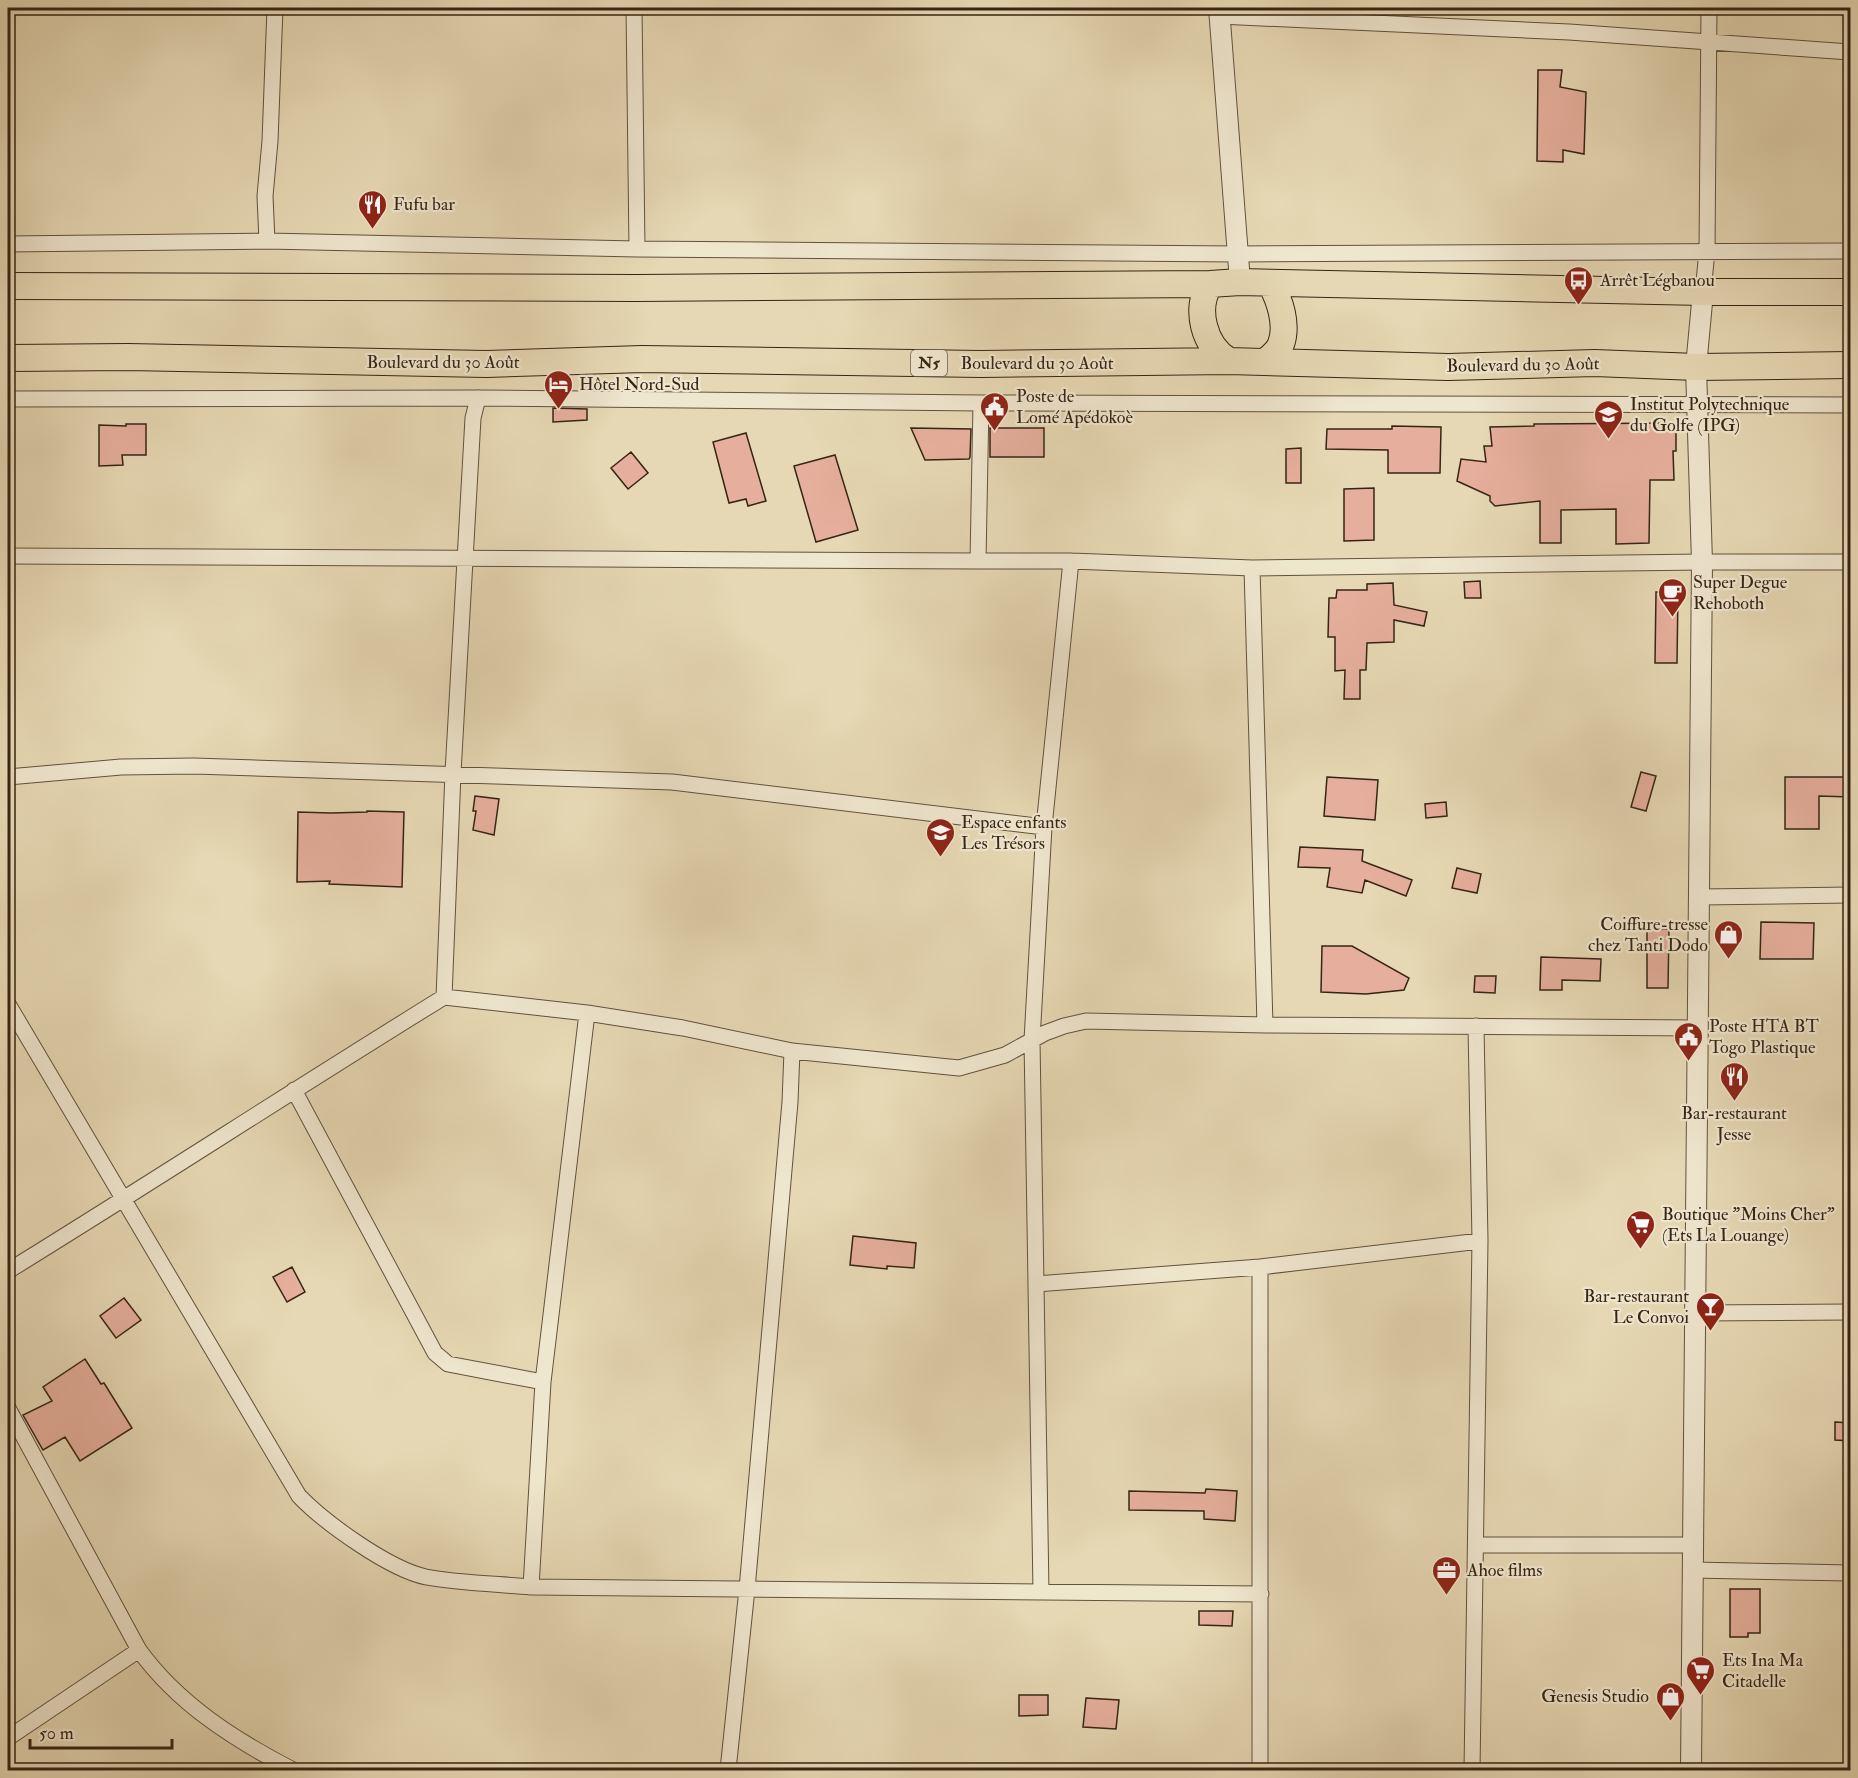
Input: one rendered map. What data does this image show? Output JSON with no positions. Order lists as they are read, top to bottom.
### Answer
{
  "streets": {
    "highway": ["Boulevard du 30 Août", "N5"]
  },
  "places": {
    "restaurant": ["Fufu bar", "Bar-restaurant Jesse"],
    "bus stop": ["Arrêt Légbanou"],
    "hotel": ["Hôtel Nord-Sud"],
    "public building": ["Poste de Lomé Apédokoè", "Poste HTA BT Togo Plastique"],
    "school or university": ["Institut Polytechnique du Golfe (IPG)", "Espace enfants Les Trésors"],
    "cafe": ["Super Degue Rehoboth"],
    "shop": ["Coiffure-tresse chez Tanti Dodo", "Genesis Studio"],
    "supermarket": ["Boutique \"Moins Cher\" (Ets La Louange)", "Ets Ina Ma Citadelle"],
    "bar": ["Bar-restaurant Le Convoi"],
    "office": ["Ahoe films"]
  },
  "scale_bar": "50 m"
}
